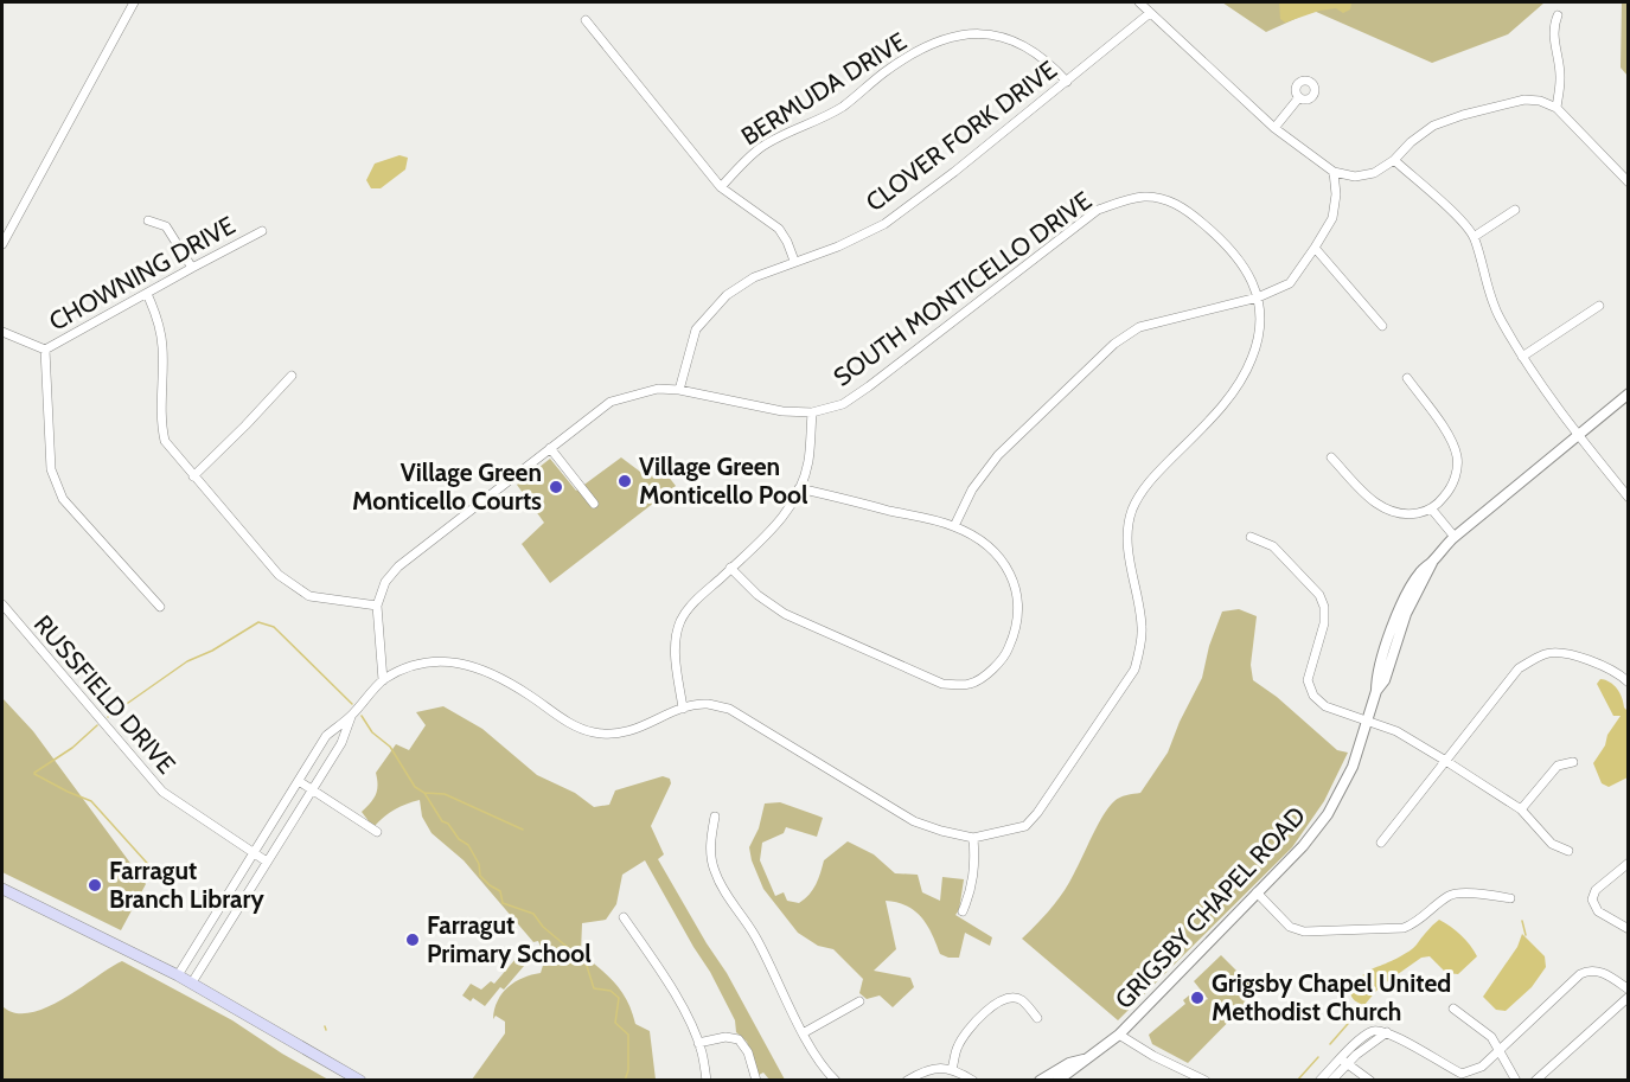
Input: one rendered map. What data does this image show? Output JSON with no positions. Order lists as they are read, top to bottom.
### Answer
{
  "streets": {
    "street": [
      "BERMUDA DRIVE",
      "CLOVER FORK DRIVE",
      "CHOWNING DRIVE",
      "SOUTH MONTICELLO DRIVE",
      "RUSSFIELD DRIVE",
      "GRIGSBY CHAPEL ROAD"
    ]
  },
  "crossings": [
    ["BERMUDA DRIVE", "CLOVER FORK DRIVE"],
    ["CLOVER FORK DRIVE", "SOUTH MONTICELLO DRIVE"]
  ],
  "places": [
    "Village Green Monticello Pool",
    "Village Green Monticello Courts",
    "Farragut Branch Library",
    "Farragut Primary School",
    "Grigsby Chapel United Methodist Church"
  ]
}
